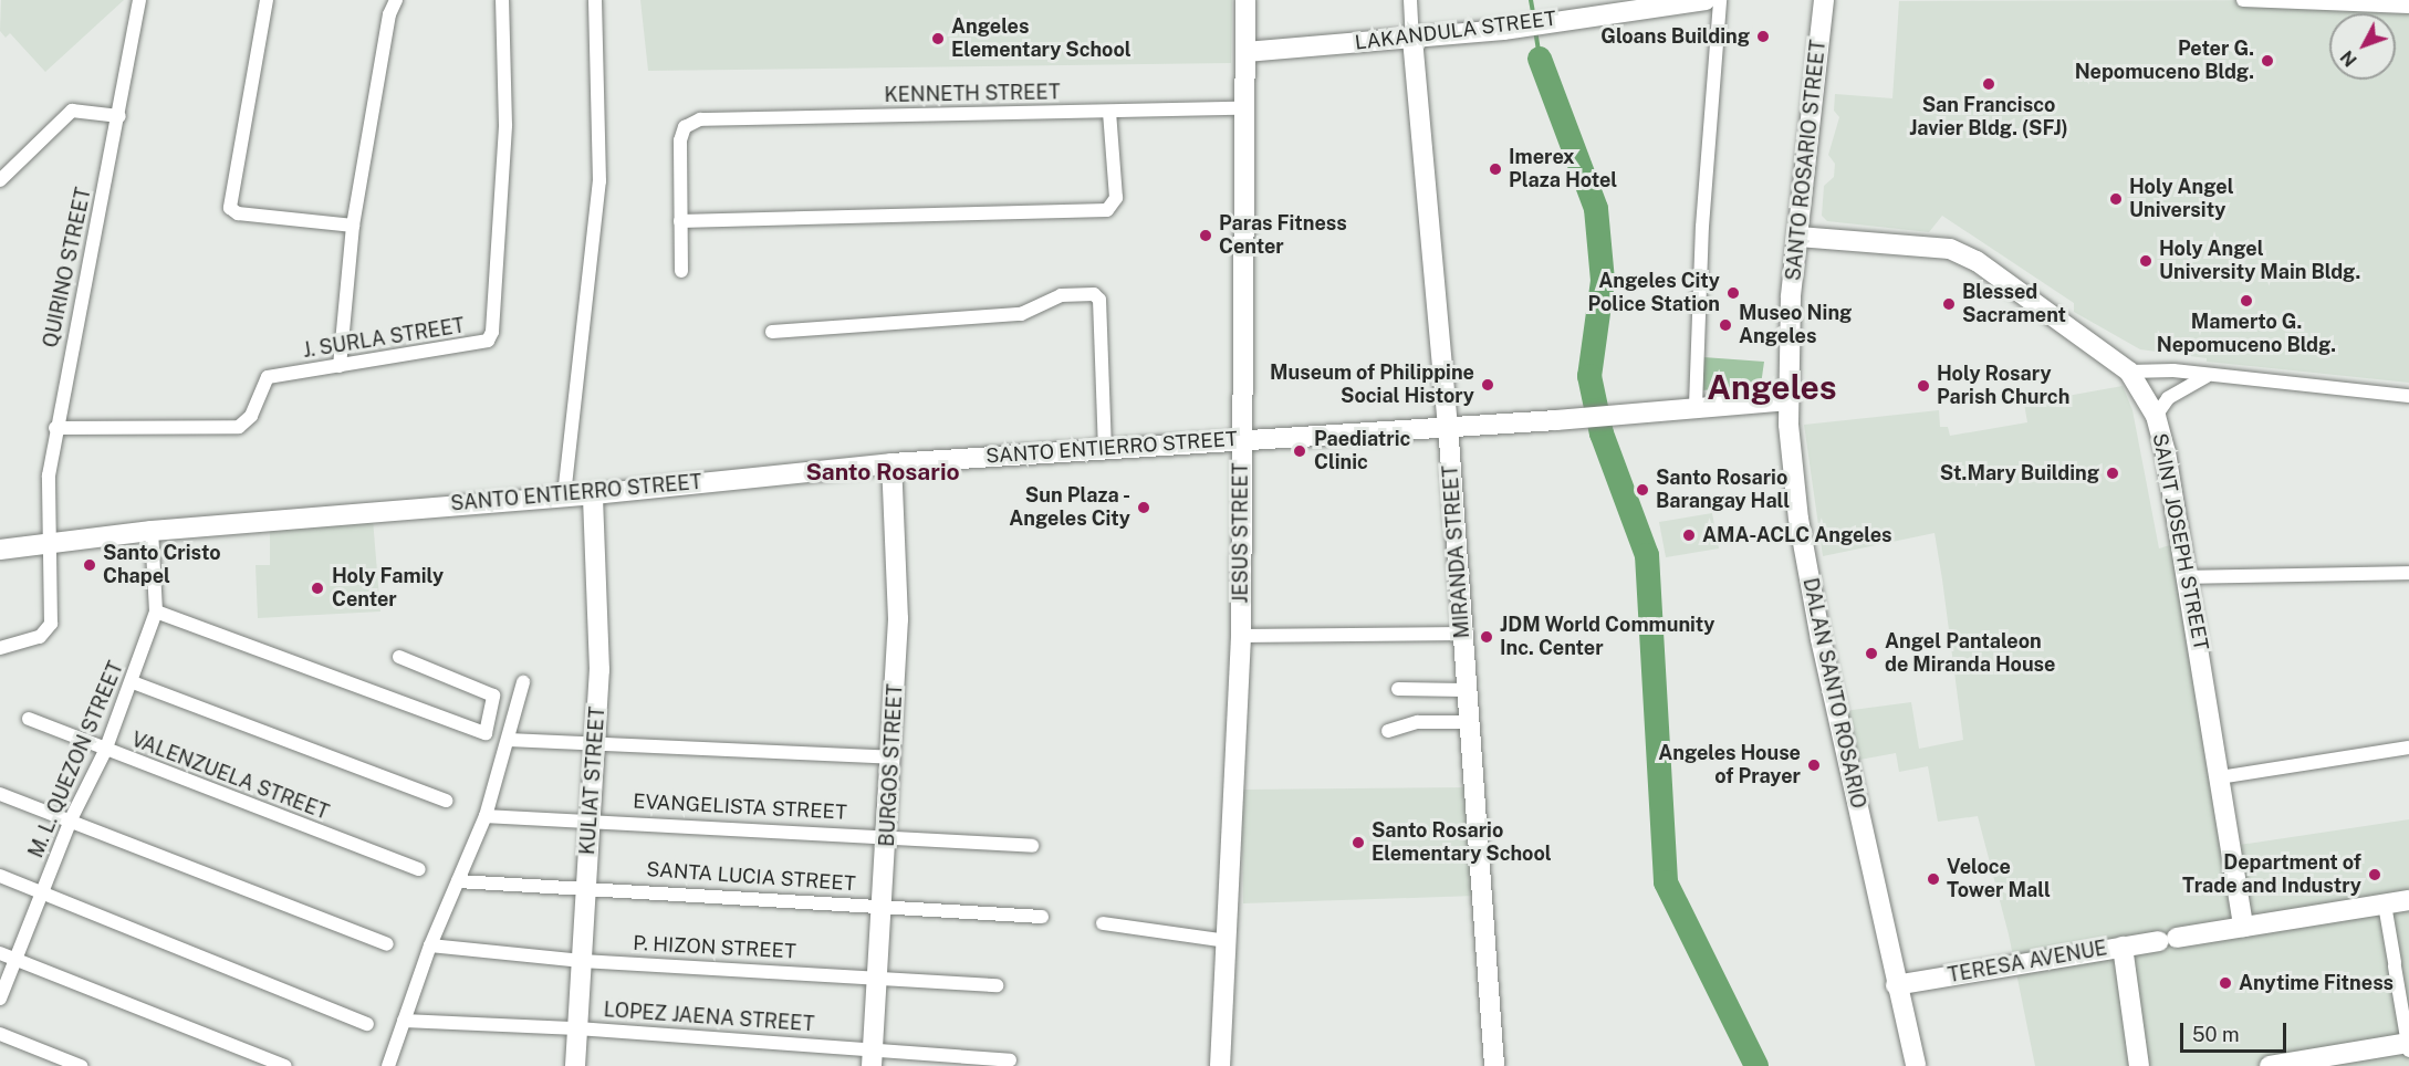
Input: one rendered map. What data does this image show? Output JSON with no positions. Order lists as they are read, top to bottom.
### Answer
{
  "streets": {
    "main road": [
      "LAKANDULA STREET",
      "SANTO ROSARIO STREET",
      "SANTO ENTIERRO STREET",
      "JESUS STREET",
      "SAINT JOSEPH STREET",
      "MIRANDA STREET",
      "DALAN SANTO ROSARIO",
      "BURGOS STREET",
      "KULIAT STREET",
      "TERESA AVENUE"
    ],
    "street": [
      "KENNETH STREET",
      "QUIRINO STREET",
      "J. SURLA STREET",
      "M. L. QUEZON STREET",
      "VALENZUELA STREET",
      "EVANGELISTA STREET",
      "SANTA LUCIA STREET",
      "P. HIZON STREET",
      "LOPEZ JAENA STREET"
    ]
  },
  "crossings": [
    ["LAKANDULA STREET", "JESUS STREET"],
    ["LAKANDULA STREET", "MIRANDA STREET"],
    ["KENNETH STREET", "JESUS STREET"],
    ["SANTO ROSARIO STREET", "SANTO ENTIERRO STREET"],
    ["SANTO ROSARIO STREET", "SAINT JOSEPH STREET"],
    ["SANTO ROSARIO STREET", "DALAN SANTO ROSARIO"],
    ["QUIRINO STREET", "J. SURLA STREET"],
    ["QUIRINO STREET", "SANTO ENTIERRO STREET"],
    ["SANTO ENTIERRO STREET", "JESUS STREET"],
    ["SANTO ENTIERRO STREET", "MIRANDA STREET"],
    ["SANTO ENTIERRO STREET", "DALAN SANTO ROSARIO"],
    ["SANTO ENTIERRO STREET", "M. L. QUEZON STREET"],
    ["SANTO ENTIERRO STREET", "BURGOS STREET"],
    ["SANTO ENTIERRO STREET", "KULIAT STREET"],
    ["SAINT JOSEPH STREET", "TERESA AVENUE"],
    ["DALAN SANTO ROSARIO", "TERESA AVENUE"],
    ["M. L. QUEZON STREET", "VALENZUELA STREET"],
    ["BURGOS STREET", "EVANGELISTA STREET"],
    ["BURGOS STREET", "SANTA LUCIA STREET"],
    ["BURGOS STREET", "P. HIZON STREET"],
    ["BURGOS STREET", "LOPEZ JAENA STREET"],
    ["KULIAT STREET", "EVANGELISTA STREET"],
    ["KULIAT STREET", "SANTA LUCIA STREET"],
    ["KULIAT STREET", "P. HIZON STREET"],
    ["KULIAT STREET", "LOPEZ JAENA STREET"]
  ],
  "districts": ["Angeles", "Santo Rosario"],
  "places": [
    "Gloans Building",
    "Angeles Elementary School",
    "Peter G. Nepomuceno Bldg.",
    "San Francisco Javier Bldg. (SFJ)",
    "Imerex Plaza Hotel",
    "Holy Angel University",
    "Paras Fitness Center",
    "Holy Angel University Main Bldg.",
    "Angeles City Police Station",
    "Mamerto G. Nepomuceno Bldg.",
    "Blessed Sacrament",
    "Museo Ning Angeles",
    "Museum of Philippine Social History",
    "Holy Rosary Parish Church",
    "Paediatric Clinic",
    "St.Mary Building",
    "Santo Rosario Barangay Hall",
    "Sun Plaza - Angeles City",
    "AMA-ACLC Angeles",
    "Santo Cristo Chapel",
    "Holy Family Center",
    "JDM World Community Inc. Center",
    "Angel Pantaleon de Miranda House",
    "Angeles House of Prayer",
    "Santo Rosario Elementary School",
    "Department of Trade and Industry",
    "Veloce Tower Mall",
    "Anytime Fitness"
  ],
  "scale_bar": "50 m",
  "north": "bottom left"
}
